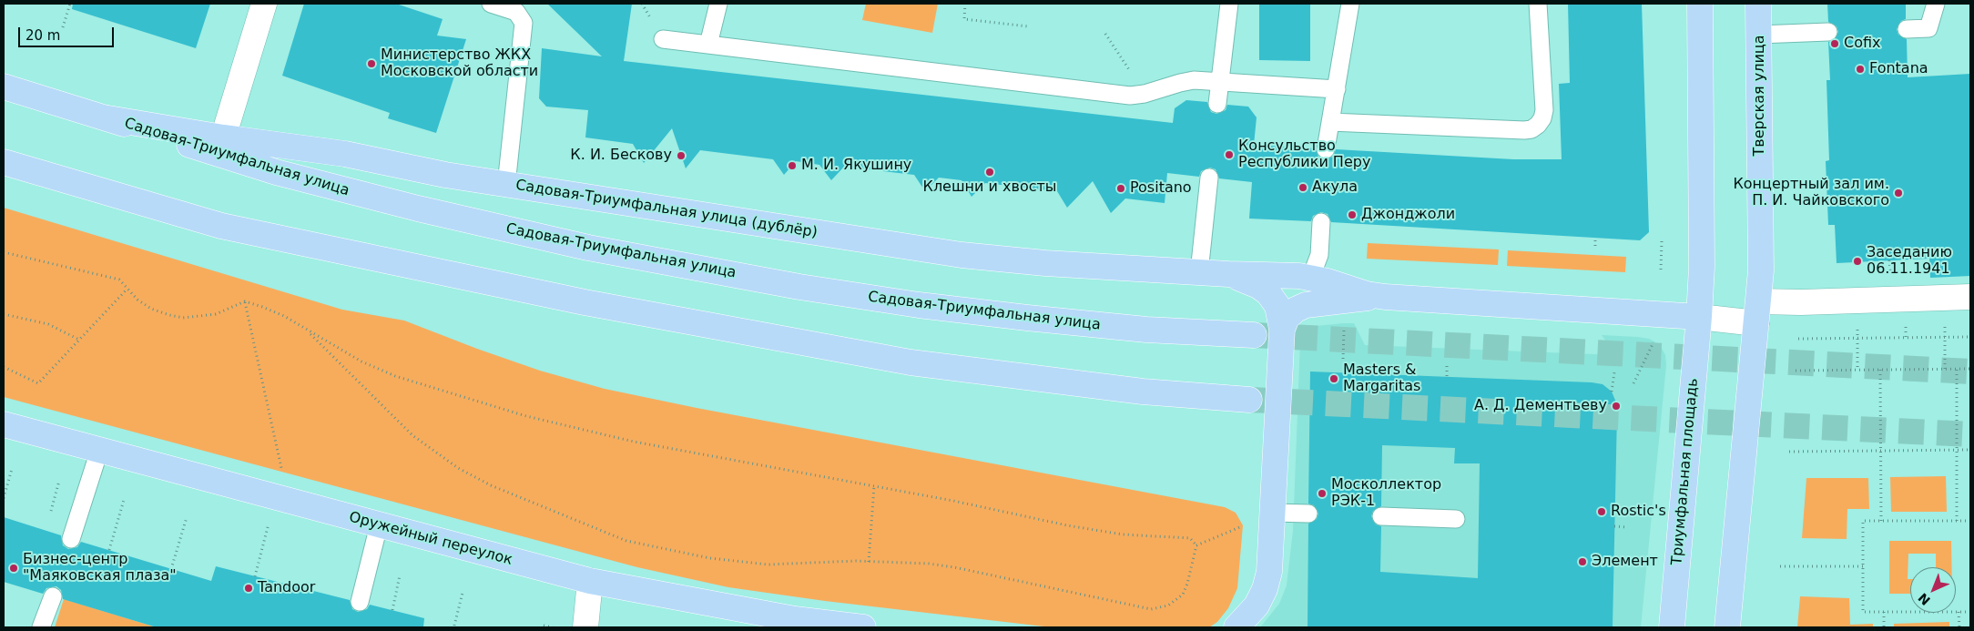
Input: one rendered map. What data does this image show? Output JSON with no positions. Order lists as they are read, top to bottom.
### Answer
{
  "streets": {
    "main road": [
      "Тверская улица",
      "Садовая-Триумфальная улица",
      "Садовая-Триумфальная улица (дублёр)",
      "Триумфальная площадь",
      "Оружейный переулок"
    ]
  },
  "crossings": [
    ["Садовая-Триумфальная улица", "Садовая-Триумфальная улица (дублёр)"]
  ],
  "places": [
    "Cofix",
    "Министерство ЖКХ Московской области",
    "Fontana",
    "Консульство Республики Перу",
    "К. И. Бескову",
    "М. И. Якушину",
    "Клешни и хвосты",
    "Акула",
    "Positano",
    "Концертный зал им. П. И. Чайковского",
    "Джонджоли",
    "Заседанию 06.11.1941",
    "Masters & Margaritas",
    "А. Д. Дементьеву",
    "Москоллектор РЭК-1",
    "Rostic's",
    "Элемент",
    "Бизнес-центр \"Маяковская плаза\"",
    "Tandoor"
  ],
  "scale_bar": "20 m",
  "north": "bottom left"
}
